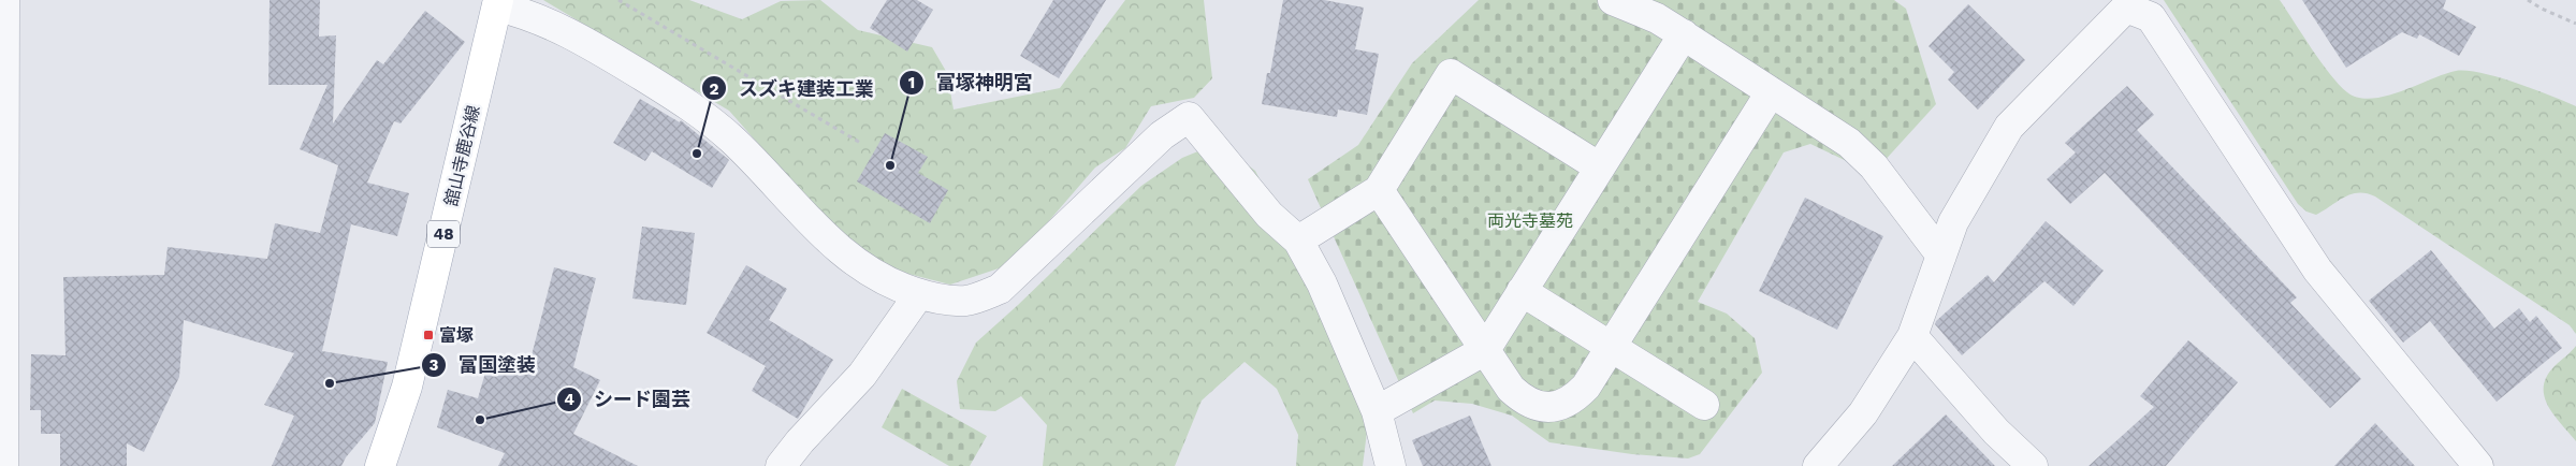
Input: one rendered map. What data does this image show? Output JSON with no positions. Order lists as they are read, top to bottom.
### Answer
{
  "streets": {
    "main road": ["舘山寺鹿谷線", "48"]
  },
  "parks": ["両光寺墓苑"],
  "places": {
    "other": [
      "スズキ建装工業",
      "富塚神明宮",
      "富国塗装",
      "シード園芸"
    ],
    "transit": ["富塚"]
  }
}
